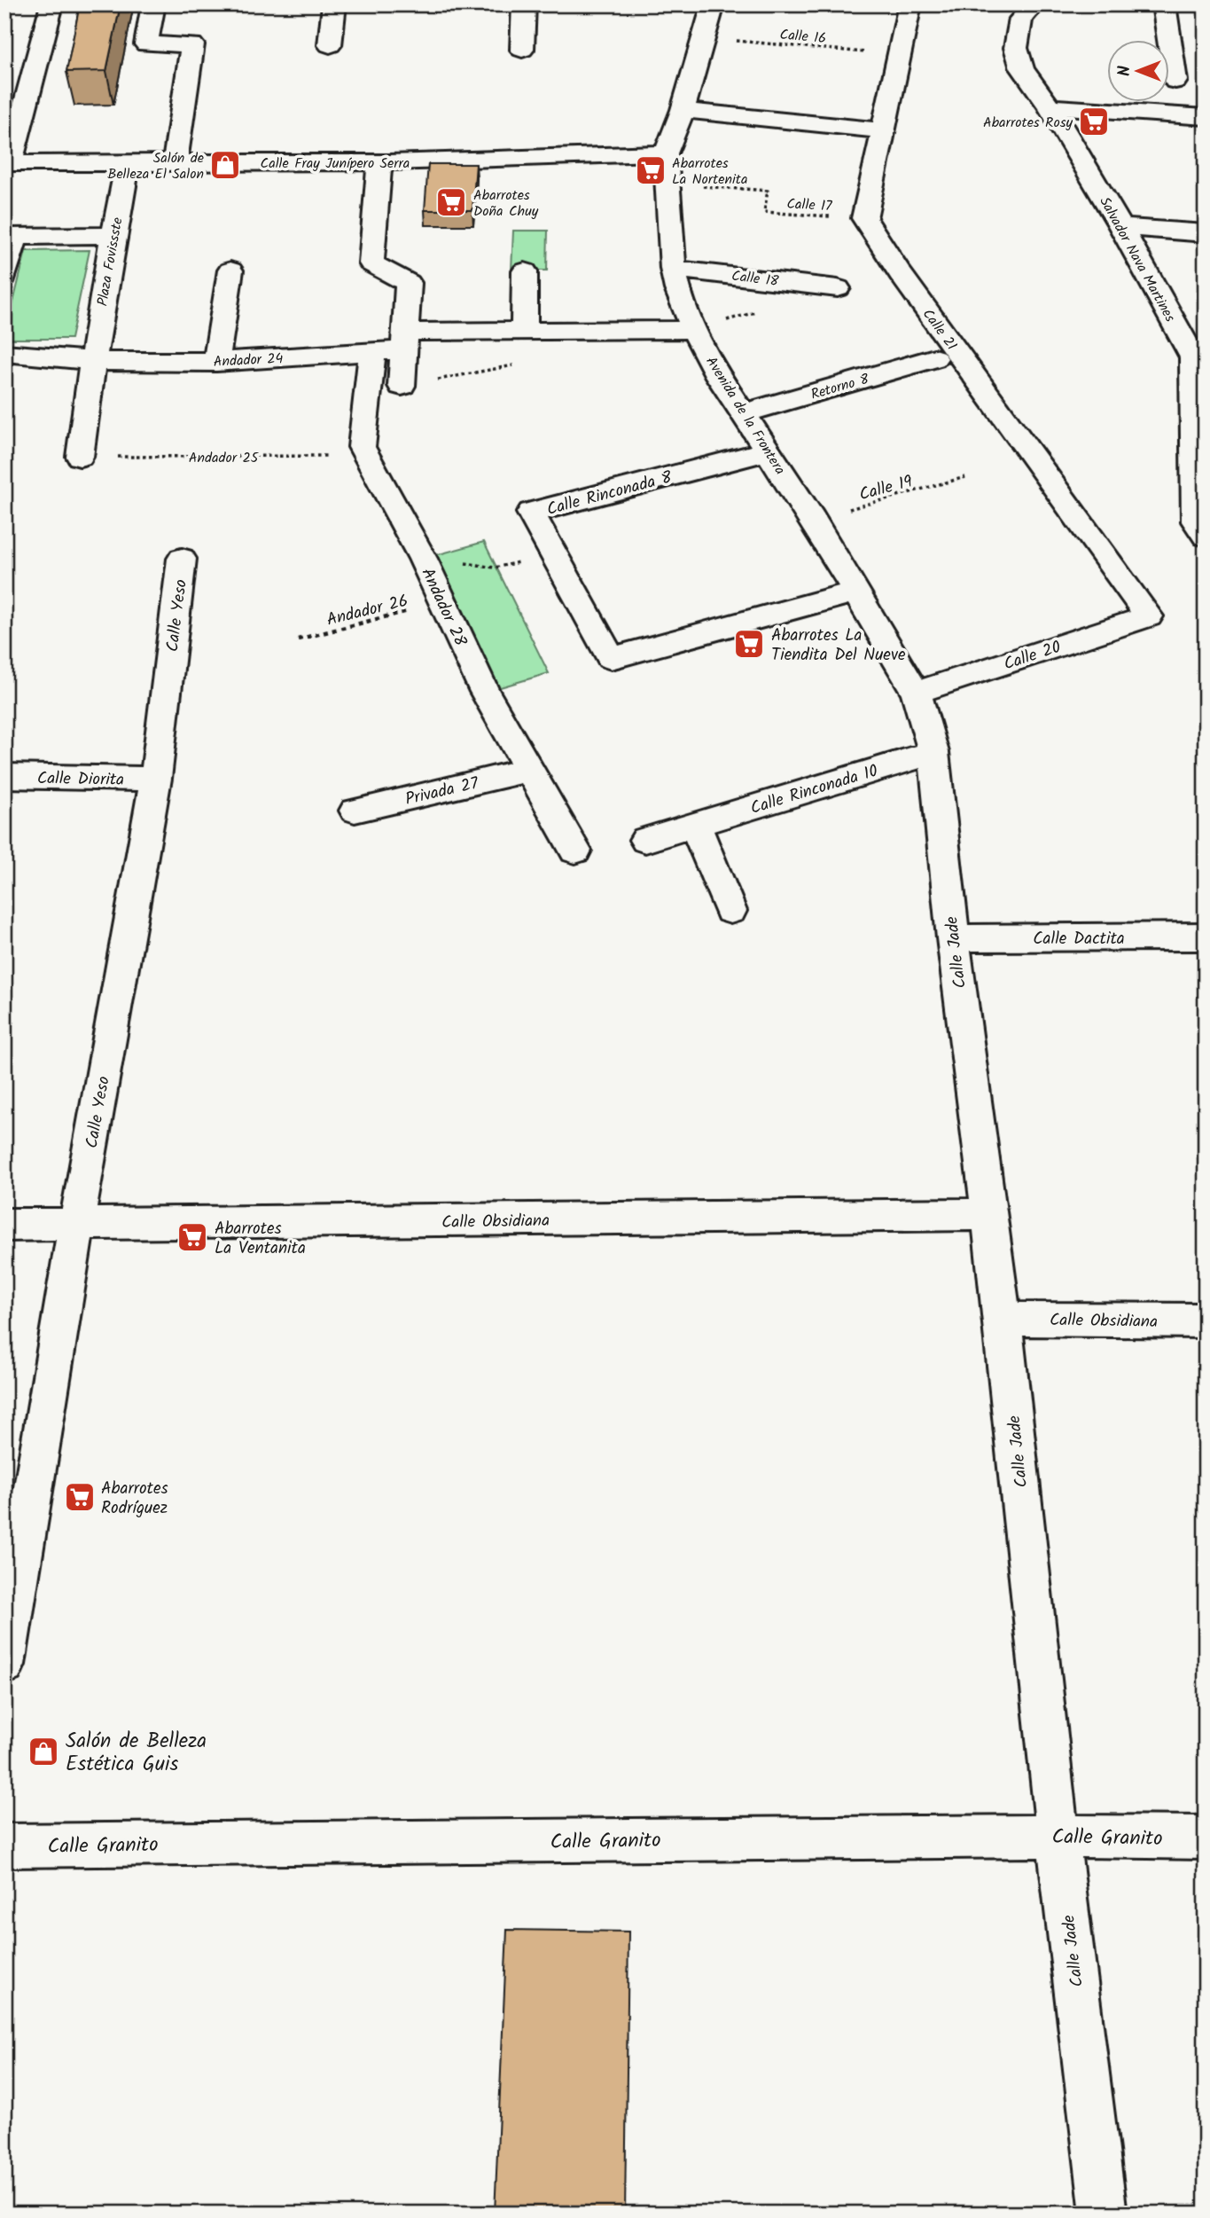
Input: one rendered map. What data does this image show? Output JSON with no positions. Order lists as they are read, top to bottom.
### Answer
{
  "streets": {
    "street": [
      "Calle Fray Junípero Serra",
      "Salvador Nava Martines",
      "Plaza Fovissste",
      "Calle 18",
      "Calle 21",
      "Andador 24",
      "Retorno 8",
      "Avenida de la Frontera",
      "Calle Rinconada 8",
      "Andador 28",
      "Calle Yeso",
      "Calle 20",
      "Calle Diorita",
      "Calle Rinconada 10",
      "Privada 27",
      "Calle Dactita",
      "Calle Jade",
      "Calle Obsidiana",
      "Calle Granito"
    ],
    "path": [
      "Calle 16",
      "Calle 17",
      "Andador 25",
      "Calle 19",
      "Andador 26"
    ]
  },
  "crossings": [
    ["Calle 16", "Avenida de la Frontera"],
    ["Calle Fray Junípero Serra", "Plaza Fovissste"],
    ["Calle Fray Junípero Serra", "Avenida de la Frontera"],
    ["Calle 17", "Calle 21"],
    ["Calle 17", "Avenida de la Frontera"],
    ["Plaza Fovissste", "Andador 24"],
    ["Plaza Fovissste", "Andador 25"],
    ["Calle 18", "Avenida de la Frontera"],
    ["Calle 21", "Calle 20"],
    ["Andador 24", "Avenida de la Frontera"],
    ["Andador 24", "Andador 28"],
    ["Retorno 8", "Avenida de la Frontera"],
    ["Avenida de la Frontera", "Calle 19"],
    ["Avenida de la Frontera", "Calle Rinconada 8"],
    ["Avenida de la Frontera", "Calle 20"],
    ["Avenida de la Frontera", "Calle Jade"],
    ["Andador 25", "Andador 28"],
    ["Andador 28", "Andador 26"],
    ["Andador 28", "Privada 27"],
    ["Calle Yeso", "Calle Diorita"],
    ["Calle Yeso", "Calle Obsidiana"],
    ["Calle 20", "Calle Jade"],
    ["Calle Rinconada 10", "Calle Jade"],
    ["Calle Dactita", "Calle Jade"],
    ["Calle Jade", "Calle Obsidiana"],
    ["Calle Jade", "Calle Granito"]
  ],
  "places": {
    "supermarket": [
      "Abarrotes Rosy",
      "Abarrotes La Nortenita",
      "Abarrotes Doña Chuy",
      "Abarrotes La Tiendita Del Nueve",
      "Abarrotes La Ventanita",
      "Abarrotes Rodríguez"
    ],
    "shop": ["Salón de Belleza El Salon", "Salón de Belleza Estética Guis"]
  },
  "north": "left"
}
